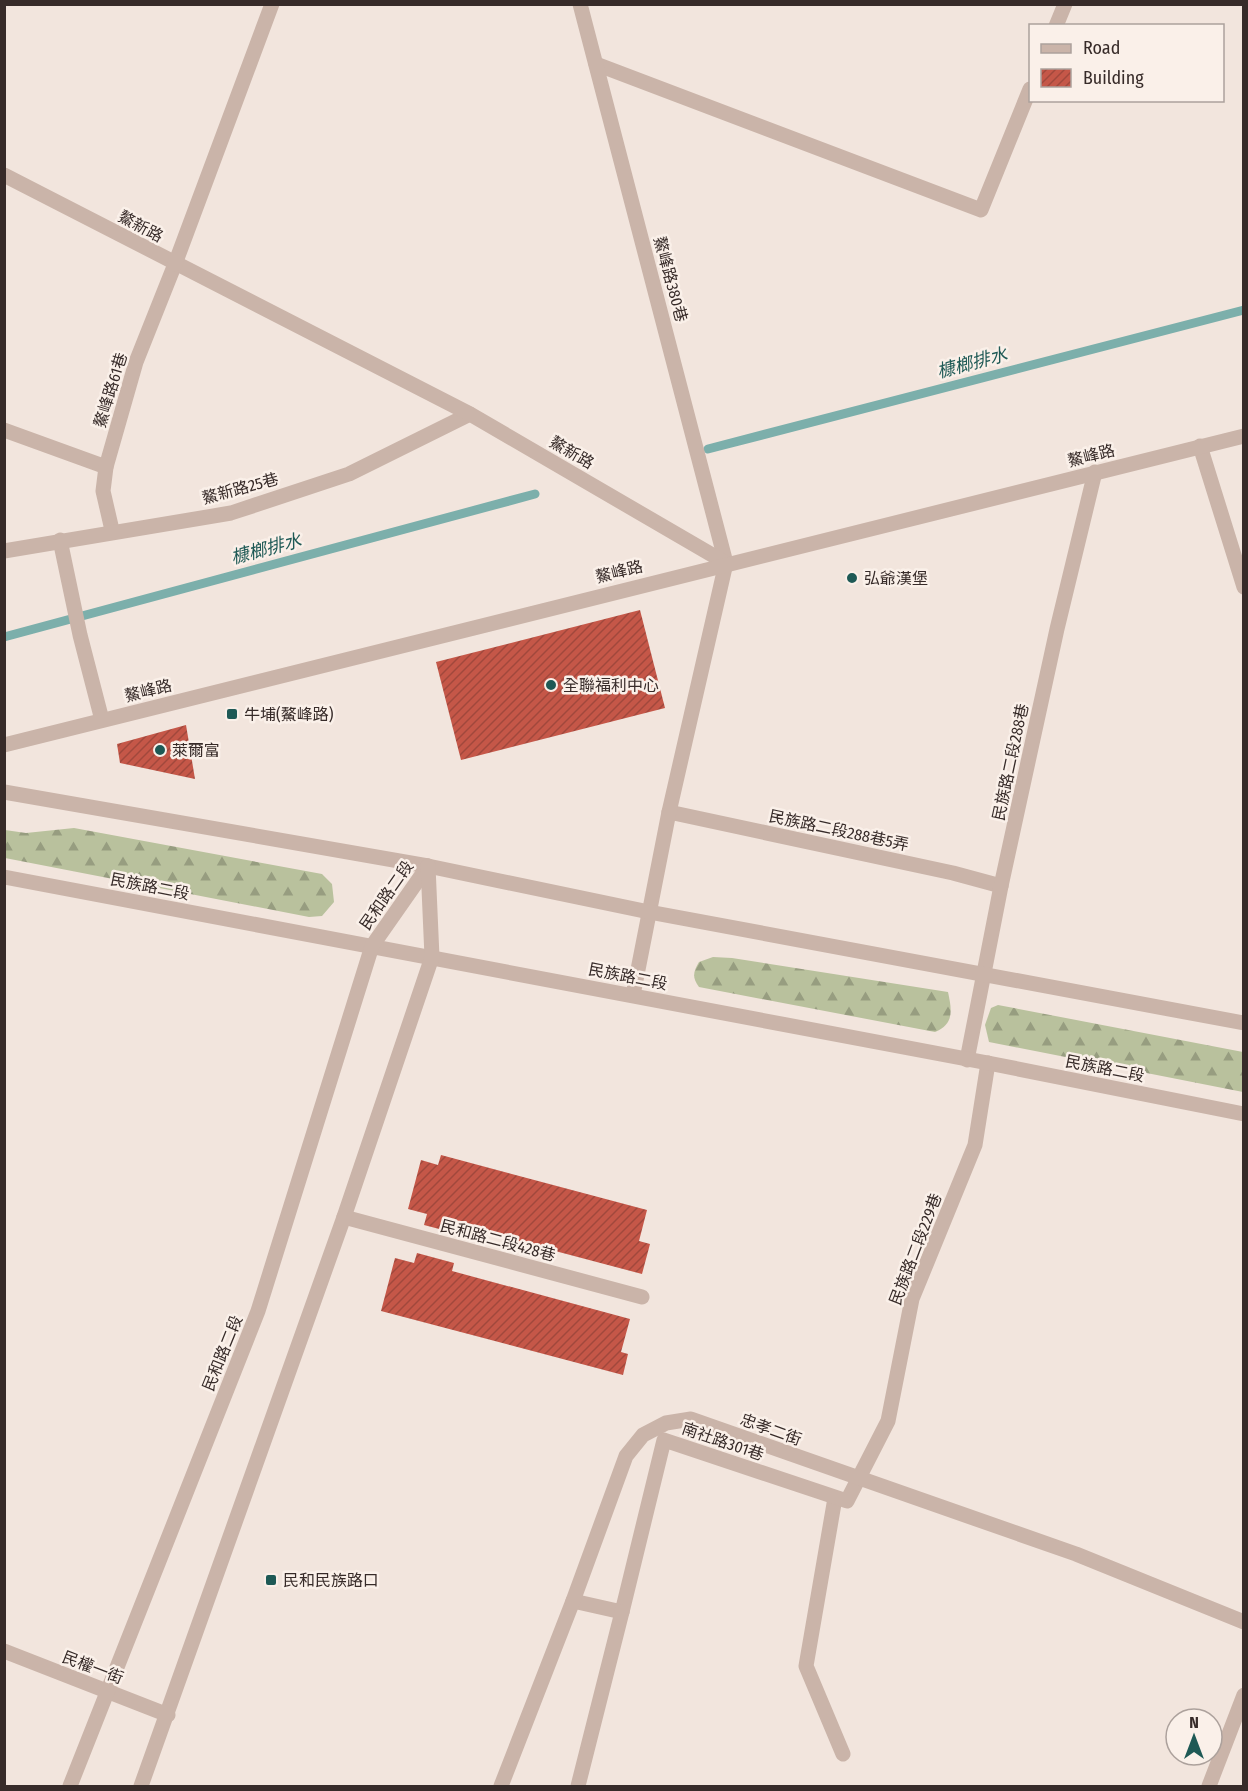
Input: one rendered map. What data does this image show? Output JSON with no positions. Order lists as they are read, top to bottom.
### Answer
{
  "streets": {
    "street": [
      "鰲新路",
      "鰲峰路380巷",
      "鰲峰路61巷",
      "鰲峰路",
      "鰲新路25巷",
      "民族路二段288巷",
      "民族路二段288巷5弄",
      "民族路二段",
      "民和路二段",
      "民和路二段428巷",
      "民族路二段229巷",
      "忠孝二街",
      "南社路301巷",
      "民權一街"
    ]
  },
  "crossings": [
    ["鰲新路", "鰲峰路380巷"],
    ["鰲新路", "鰲峰路61巷"],
    ["鰲新路", "鰲峰路"],
    ["鰲新路", "鰲新路25巷"],
    ["鰲峰路380巷", "鰲峰路"],
    ["鰲峰路61巷", "鰲新路25巷"],
    ["鰲峰路", "民族路二段288巷"],
    ["民族路二段288巷", "民族路二段288巷5弄"],
    ["民族路二段288巷", "民族路二段"],
    ["民族路二段", "民和路二段"],
    ["民族路二段", "民族路二段229巷"],
    ["民和路二段", "民和路二段428巷"],
    ["民和路二段", "民權一街"],
    ["民族路二段229巷", "忠孝二街"]
  ],
  "water": ["槺榔排水"],
  "places": {
    "other": ["弘爺漢堡", "全聯福利中心", "萊爾富"],
    "transit": ["牛埔(鰲峰路)", "民和民族路口"]
  },
  "legend": ["Road", "Building"],
  "north": "top"
}
